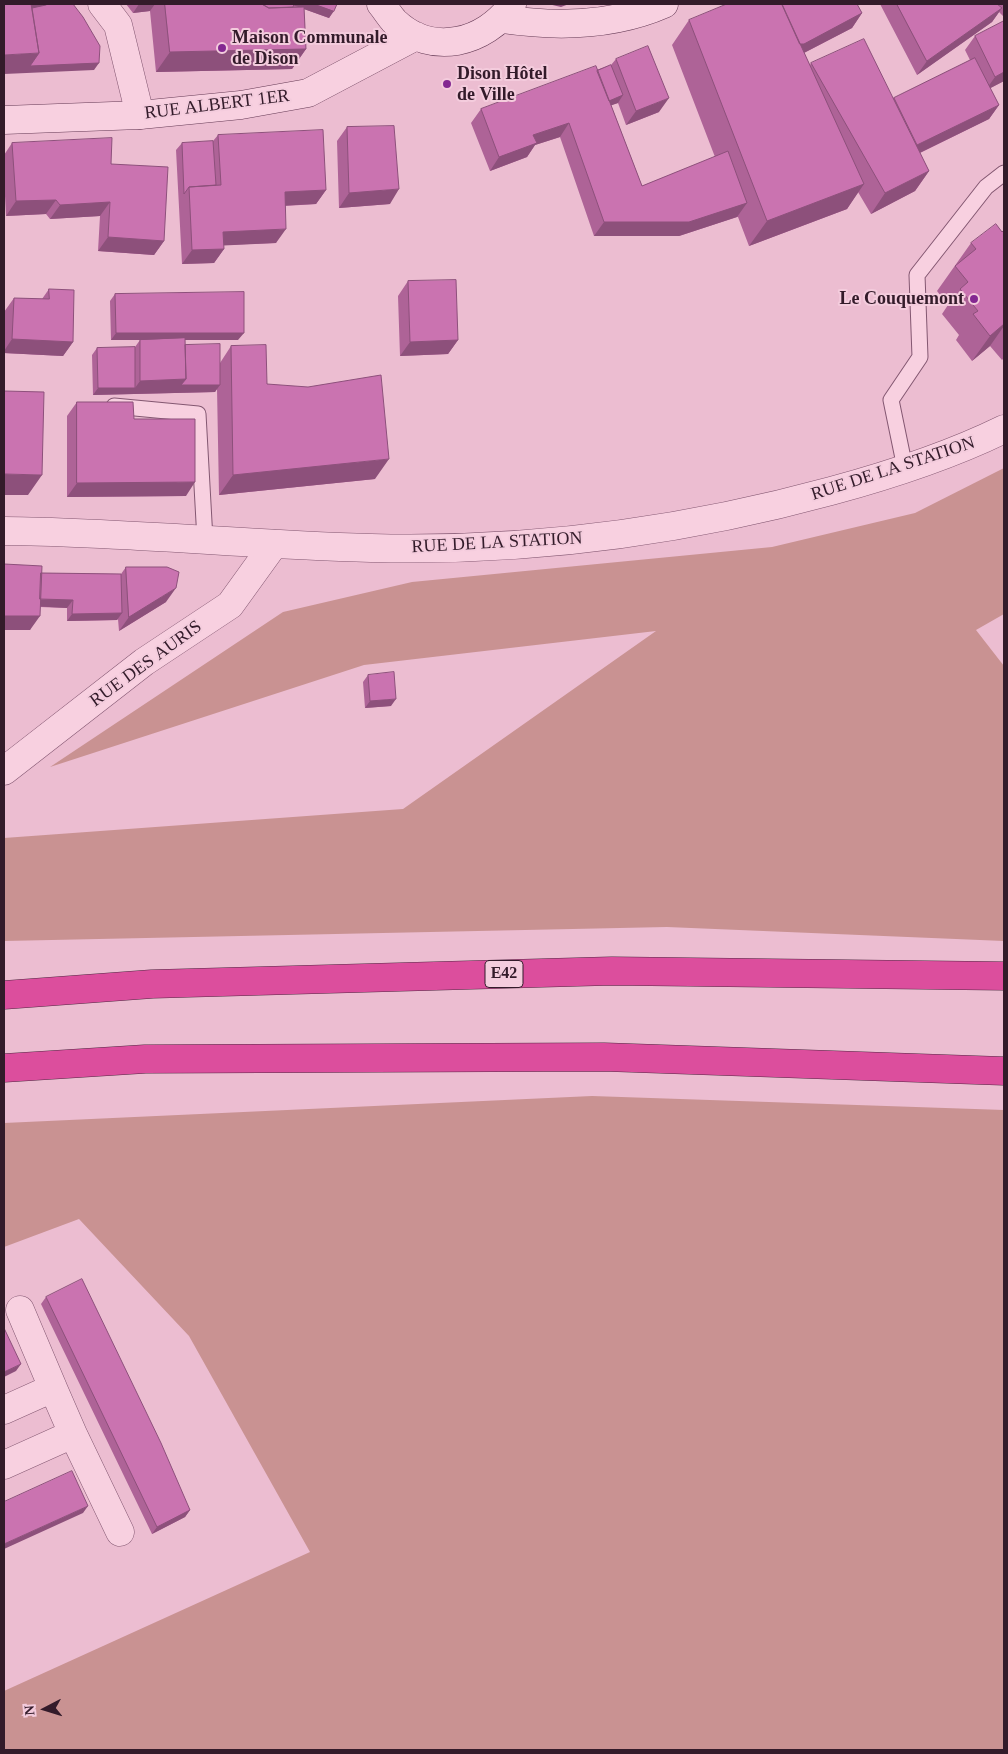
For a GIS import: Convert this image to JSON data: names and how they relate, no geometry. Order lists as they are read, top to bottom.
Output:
{
  "streets": {
    "highway": ["E42"],
    "street": ["RUE ALBERT 1ER", "RUE DE LA STATION", "RUE DES AURIS"]
  },
  "crossings": [
    ["RUE DE LA STATION", "RUE DES AURIS"]
  ],
  "places": ["Maison Communale de Dison", "Dison Hôtel de Ville", "Le Couquemont"],
  "north": "left"
}
